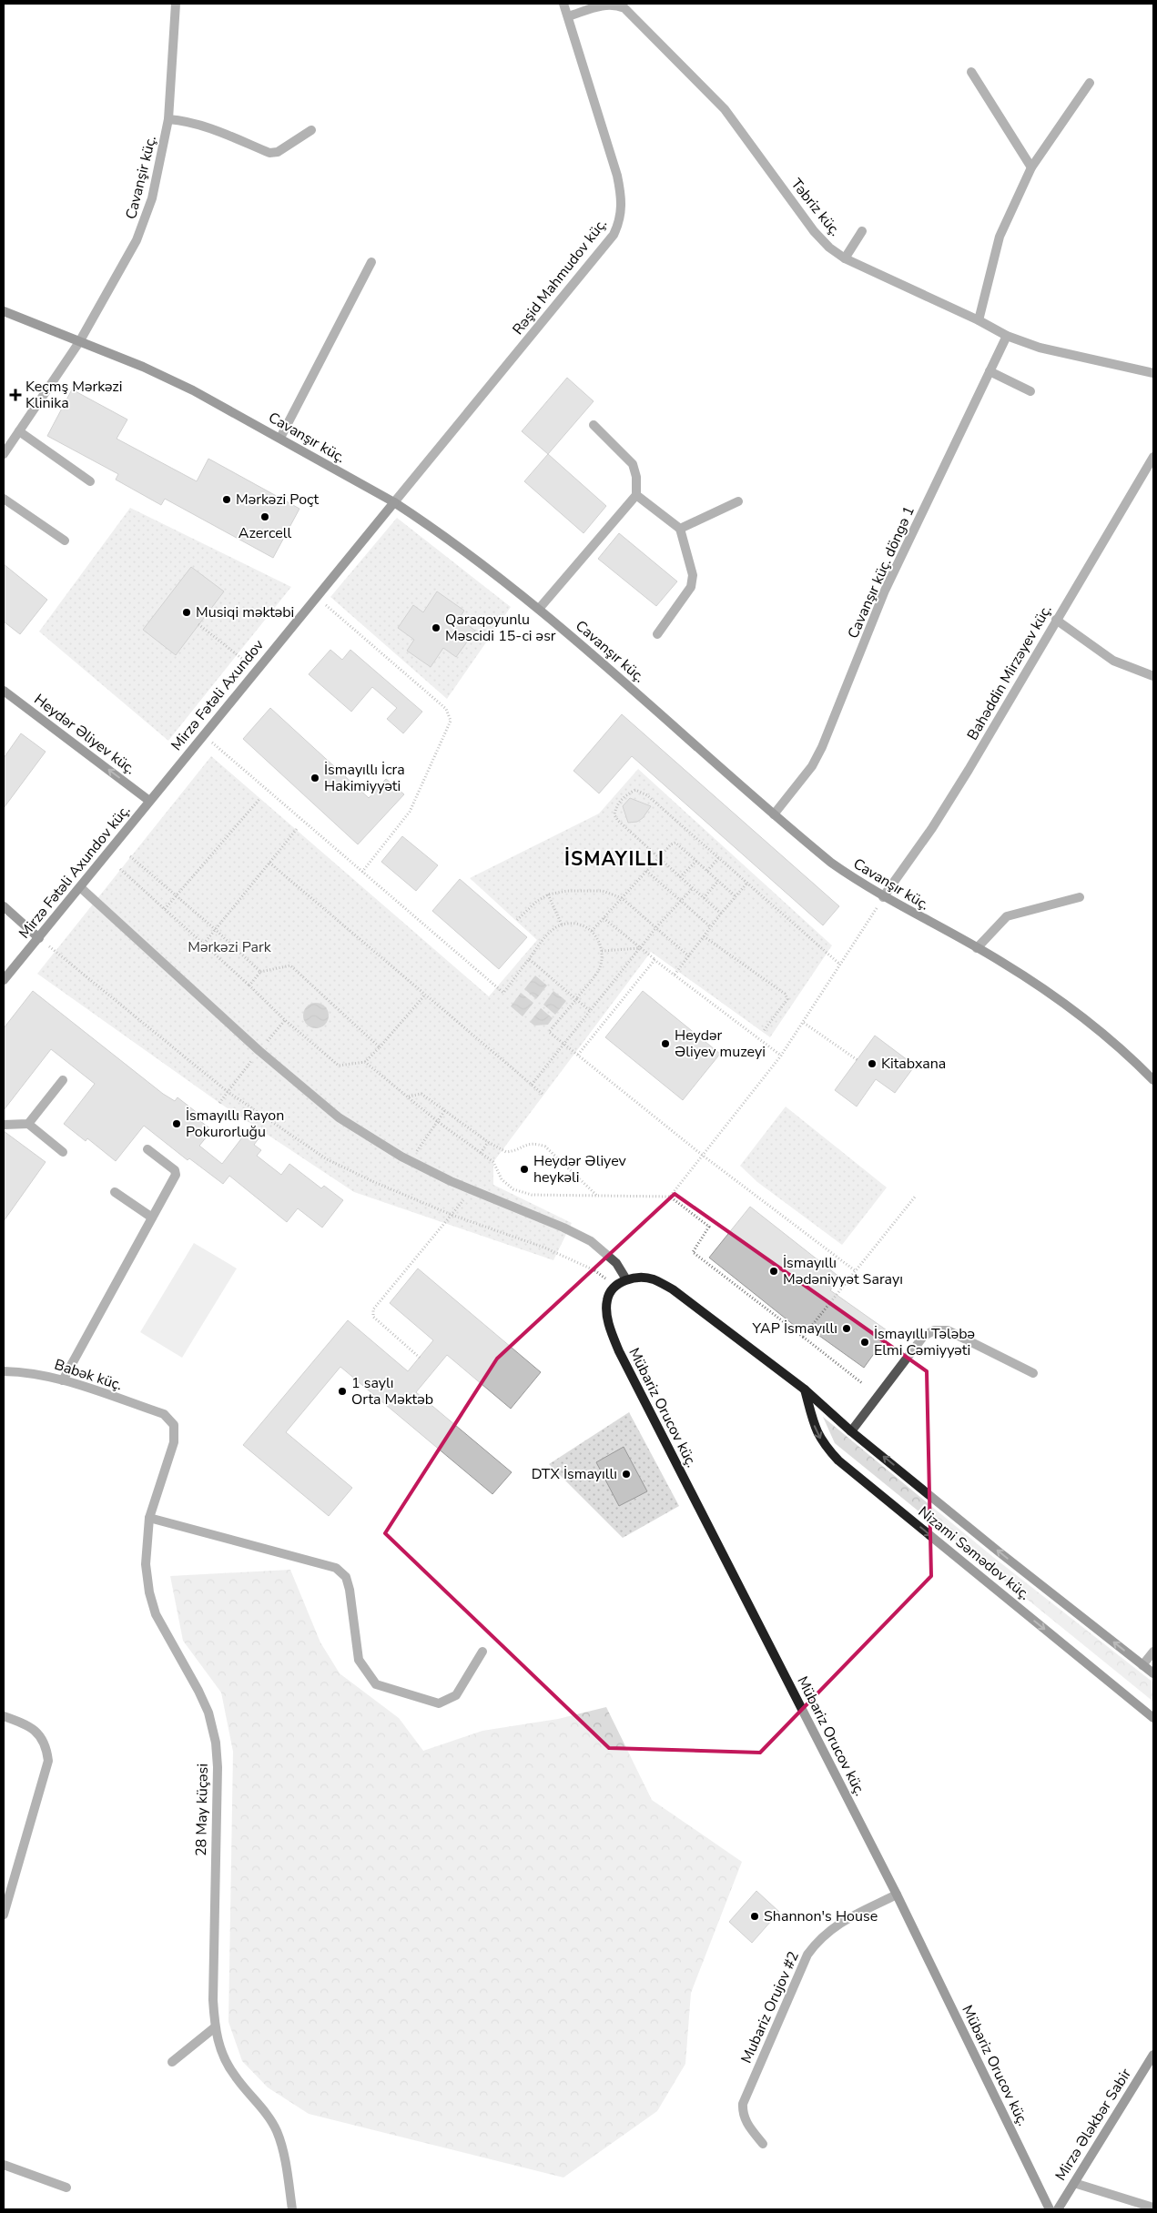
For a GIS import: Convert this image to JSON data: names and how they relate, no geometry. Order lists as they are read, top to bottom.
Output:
{
  "streets": {
    "street": [
      "Cavanşir küç.",
      "Təbriz küç.",
      "Rəşid Mahmudov küç.",
      "Cavanşır küç.",
      "Cavanşır küç. döngə 1",
      "Bahəddin Mirzəyev küç.",
      "Mirzə Fətəli Axundov",
      "Heydər Əliyev küç.",
      "Mirzə Fətəli Axundov küç.",
      "Babək küç.",
      "Mübariz Orucov küç.",
      "Nizami Səmədov küç.",
      "28 May küçəsi",
      "Mubariz Orujov #2",
      "Mirzə Ələkbər Sabir"
    ]
  },
  "crossings": [
    ["Cavanşir küç.", "Cavanşır küç."],
    ["Təbriz küç.", "Rəşid Mahmudov küç."],
    ["Təbriz küç.", "Cavanşır küç. döngə 1"],
    ["Rəşid Mahmudov küç.", "Cavanşır küç."],
    ["Rəşid Mahmudov küç.", "Mirzə Fətəli Axundov"],
    ["Cavanşır küç.", "Cavanşır küç. döngə 1"],
    ["Cavanşır küç.", "Bahəddin Mirzəyev küç."],
    ["Cavanşır küç.", "Mirzə Fətəli Axundov"],
    ["Mirzə Fətəli Axundov", "Heydər Əliyev küç."],
    ["Mirzə Fətəli Axundov", "Mirzə Fətəli Axundov küç."],
    ["Heydər Əliyev küç.", "Mirzə Fətəli Axundov küç."],
    ["Babək küç.", "28 May küçəsi"],
    ["Mübariz Orucov küç.", "Mubariz Orujov #2"]
  ],
  "one_way": ["Heydər Əliyev küç."],
  "districts": ["İSMAYILLI"],
  "parks": ["Mərkəzi Park"],
  "places": {
    "health": ["Keçmş Mərkəzi Klinika"],
    "other": [
      "Mərkəzi Poçt",
      "Azercell",
      "Musiqi məktəbi",
      "Qaraqoyunlu Məscidi 15-ci əsr",
      "İsmayıllı İcra Hakimiyyəti",
      "Heydər Əliyev muzeyi",
      "Kitabxana",
      "İsmayıllı Rayon Pokurorluğu",
      "Heydər Əliyev heykəli",
      "İsmayıllı Mədəniyyət Sarayı",
      "YAP İsmayıllı",
      "İsmayıllı Tələbə Elmi Cəmiyyəti",
      "1 saylı Orta Məktəb",
      "DTX İsmayıllı",
      "Shannon's House"
    ]
  }
}
